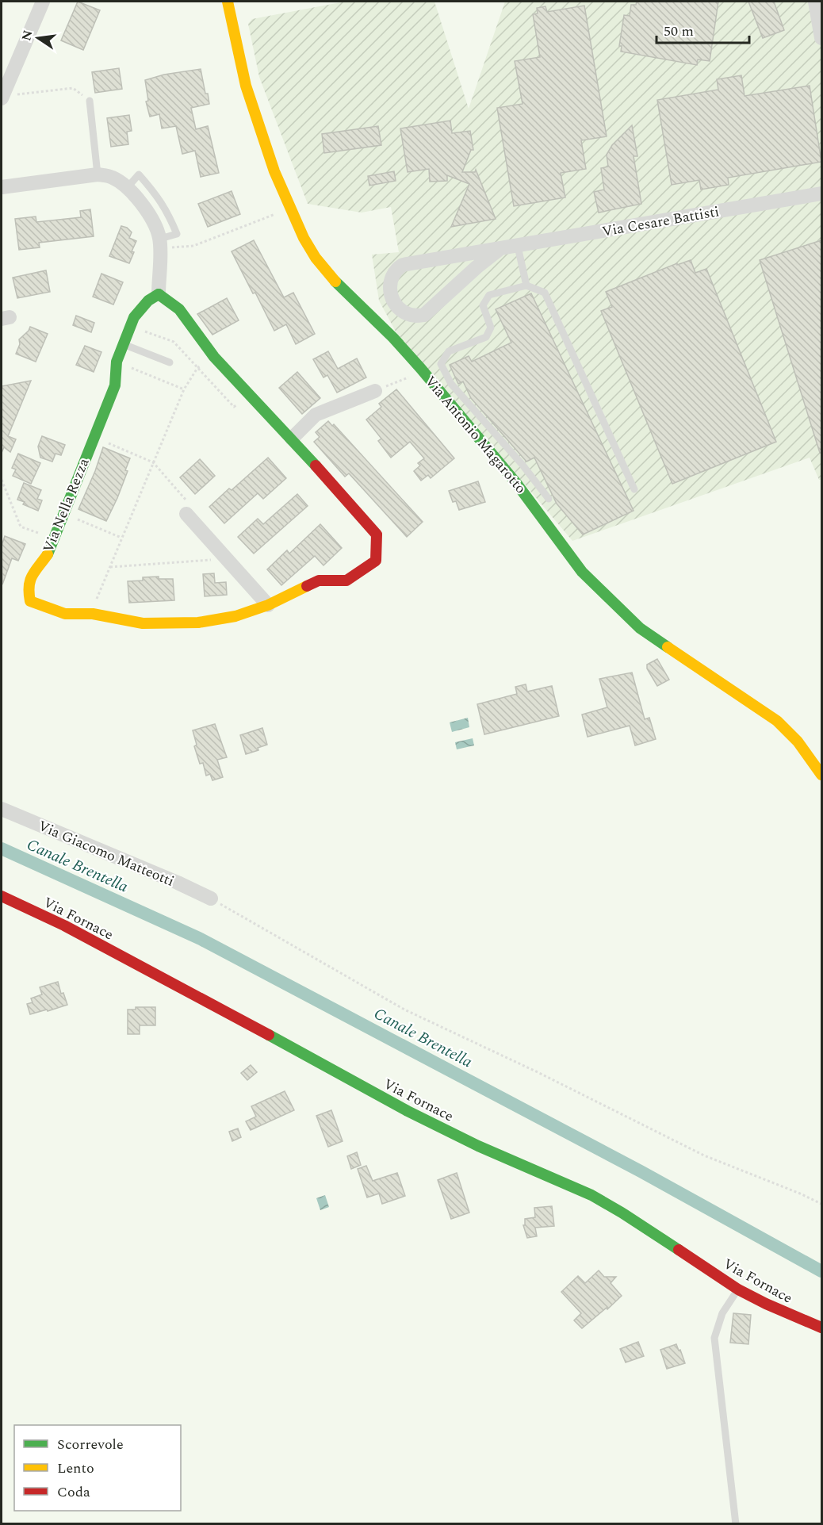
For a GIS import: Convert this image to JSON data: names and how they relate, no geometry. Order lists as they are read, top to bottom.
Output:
{
  "streets": {
    "street": [
      "Via Cesare Battisti",
      "Via Antonio Magarotto",
      "Via Nella Rezza",
      "Via Giacomo Matteotti",
      "Via Fornace"
    ]
  },
  "water": ["Canale Brentella"],
  "legend": ["Scorrevole", "Lento", "Coda"],
  "scale_bar": "50 m",
  "north": "left"
}
